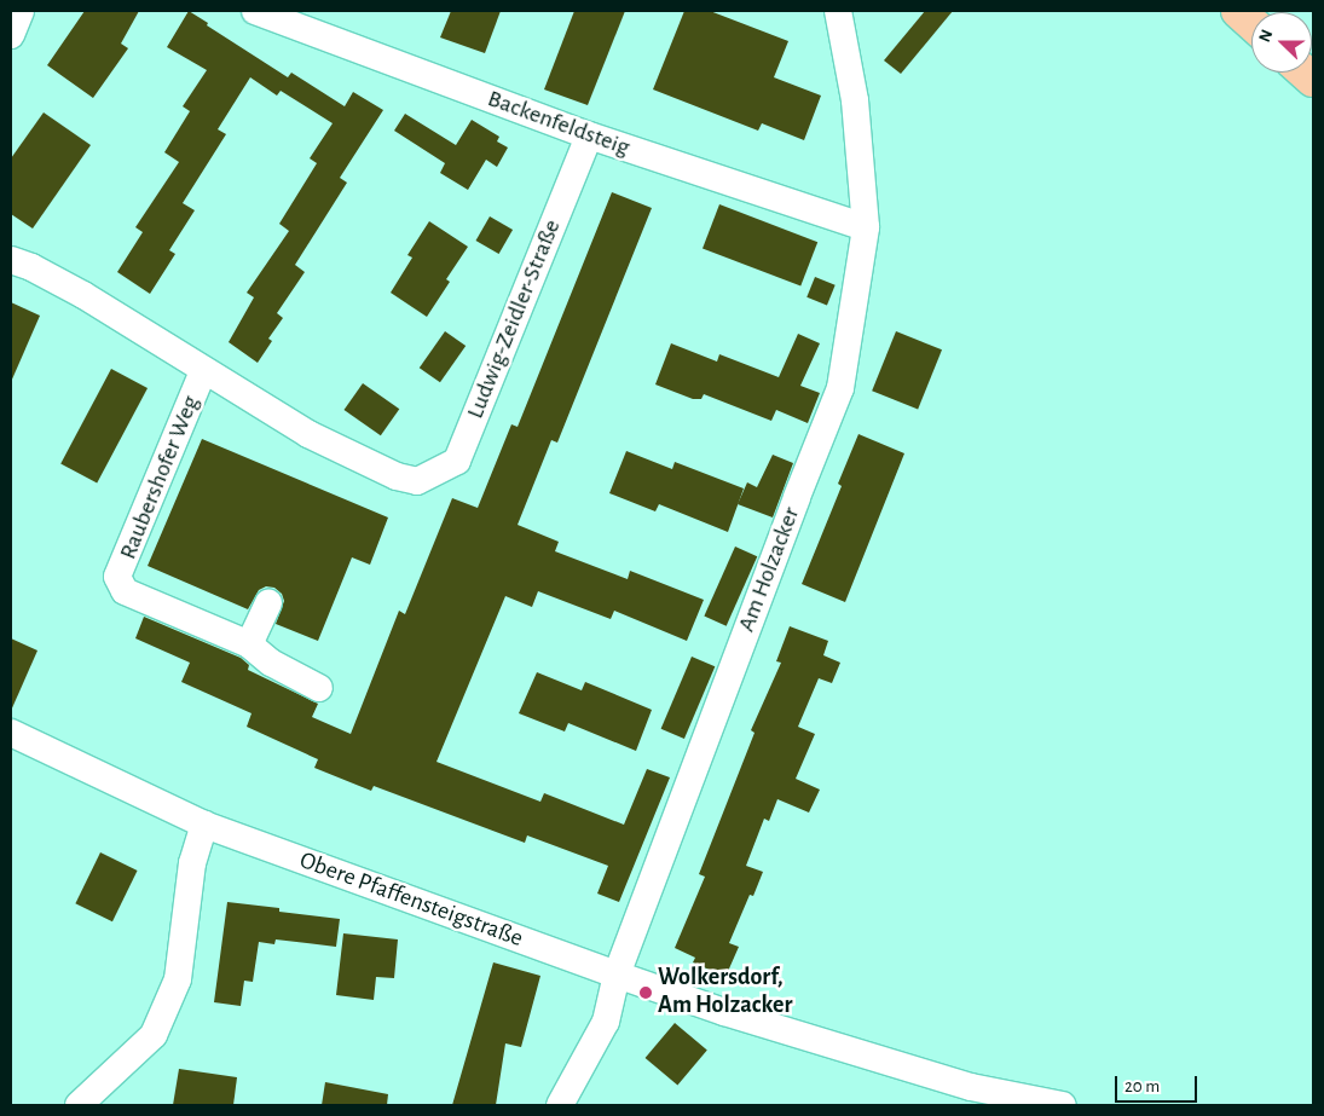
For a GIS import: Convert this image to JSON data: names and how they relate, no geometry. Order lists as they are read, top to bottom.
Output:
{
  "streets": {
    "street": [
      "Backenfeldsteig",
      "Ludwig-Zeidler-Straße",
      "Raubershofer Weg",
      "Am Holzacker",
      "Obere Pfaffensteigstraße"
    ]
  },
  "crossings": [
    ["Backenfeldsteig", "Ludwig-Zeidler-Straße"],
    ["Backenfeldsteig", "Am Holzacker"],
    ["Ludwig-Zeidler-Straße", "Raubershofer Weg"],
    ["Am Holzacker", "Obere Pfaffensteigstraße"]
  ],
  "places": ["Wolkersdorf, Am Holzacker"],
  "scale_bar": "20 m",
  "north": "left"
}
